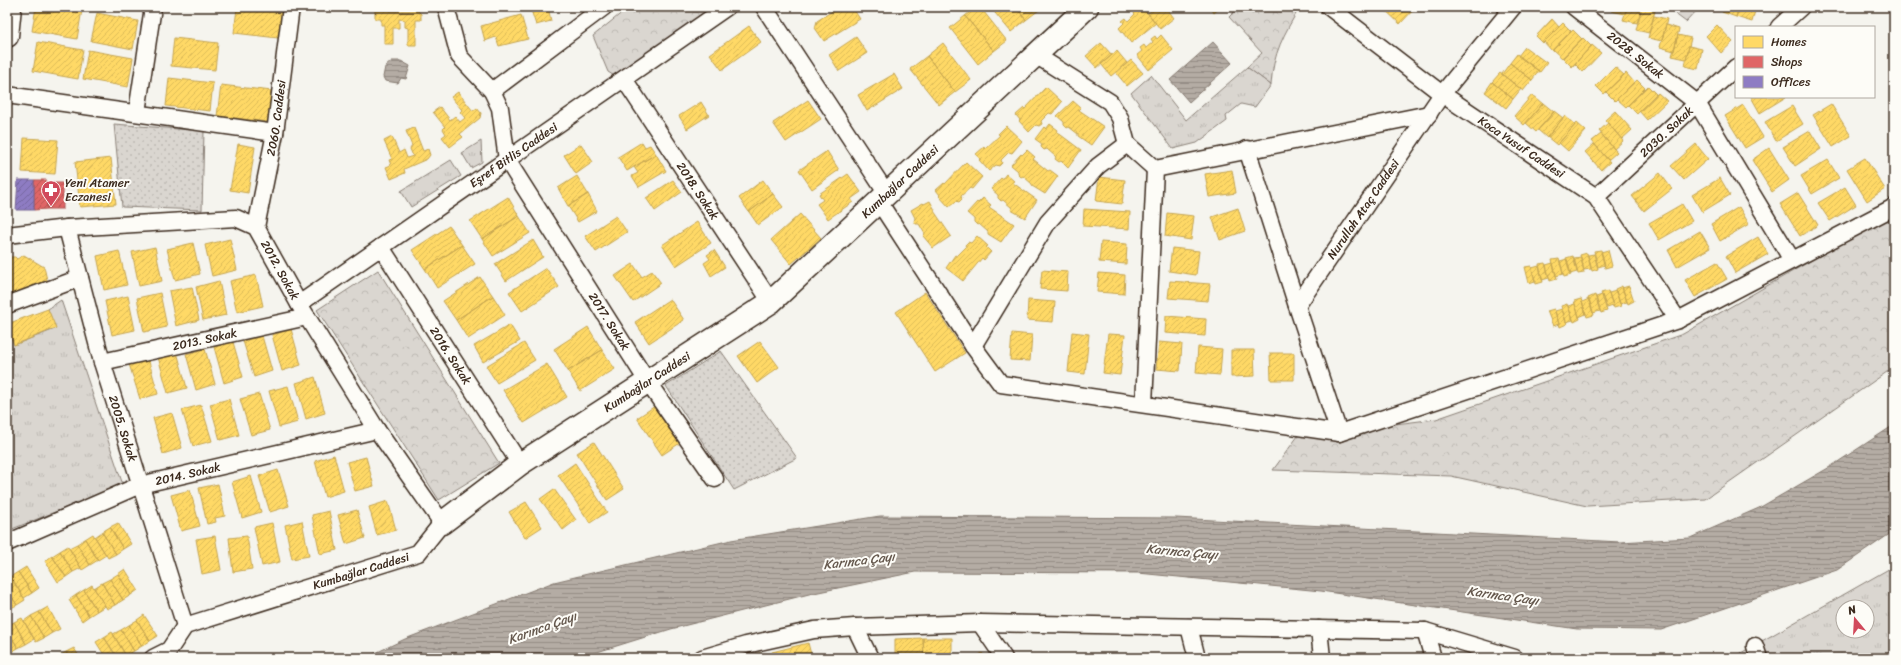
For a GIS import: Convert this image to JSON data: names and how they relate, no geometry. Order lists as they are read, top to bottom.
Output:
{
  "streets": {
    "main road": ["Kumbağlar Caddesi"],
    "street": [
      "2028. Sokak",
      "2060. Caddesi",
      "2030. Sokak",
      "Koca Yusuf Caddesi",
      "Eşref Bitlis Caddesi",
      "2018. Sokak",
      "Nurullah Ataç Caddesi",
      "2012. Sokak",
      "2017. Sokak",
      "2013. Sokak",
      "2016. Sokak",
      "2005. Sokak",
      "2014. Sokak"
    ]
  },
  "crossings": [
    ["2028. Sokak", "2030. Sokak"],
    ["2060. Caddesi", "2012. Sokak"],
    ["2030. Sokak", "Koca Yusuf Caddesi"],
    ["Koca Yusuf Caddesi", "Nurullah Ataç Caddesi"],
    ["Eşref Bitlis Caddesi", "2018. Sokak"],
    ["Eşref Bitlis Caddesi", "2012. Sokak"],
    ["Eşref Bitlis Caddesi", "2017. Sokak"],
    ["Eşref Bitlis Caddesi", "2013. Sokak"],
    ["Eşref Bitlis Caddesi", "2016. Sokak"],
    ["Kumbağlar Caddesi", "2018. Sokak"],
    ["Kumbağlar Caddesi", "2012. Sokak"],
    ["Kumbağlar Caddesi", "2017. Sokak"],
    ["Kumbağlar Caddesi", "2016. Sokak"],
    ["Kumbağlar Caddesi", "2005. Sokak"],
    ["2012. Sokak", "2013. Sokak"],
    ["2012. Sokak", "2005. Sokak"],
    ["2012. Sokak", "2014. Sokak"],
    ["2013. Sokak", "2005. Sokak"],
    ["2005. Sokak", "2014. Sokak"]
  ],
  "water": ["Karınca Çayı"],
  "places": {
    "pharmacy": ["Yeni Atamer Eczanesi"]
  },
  "legend": ["Homes", "Shops", "Offices"],
  "north": "top"
}
